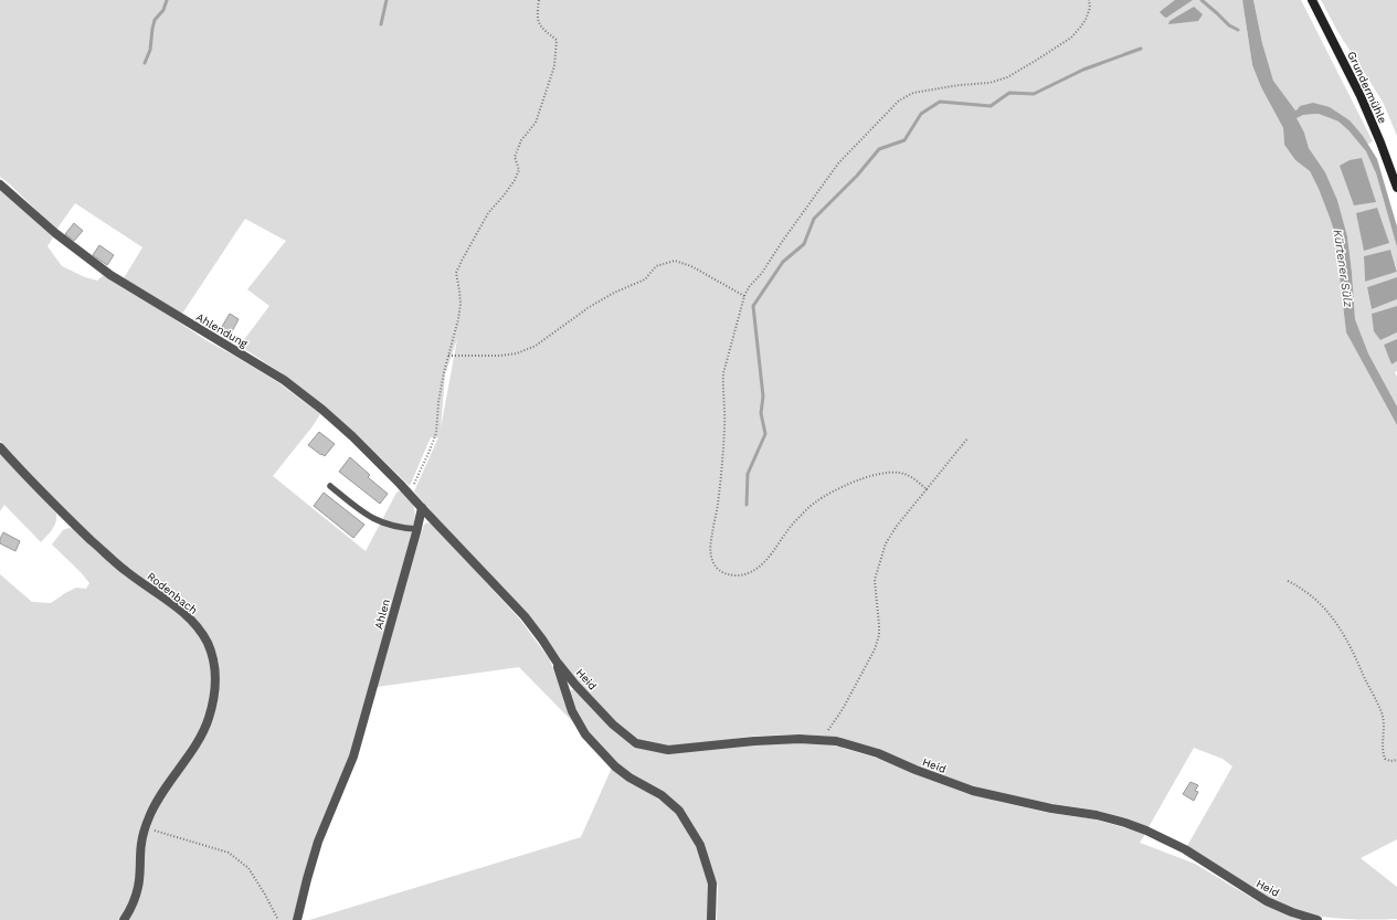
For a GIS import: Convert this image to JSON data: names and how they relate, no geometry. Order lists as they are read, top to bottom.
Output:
{
  "streets": {
    "main road": ["Grundermühle"],
    "street": [
      "Ahlendung",
      "Rodenbach",
      "Ahlen",
      "Heid"
    ]
  },
  "crossings": [
    ["Ahlendung", "Ahlen"]
  ],
  "water": ["Kürtener Sülz"]
}
